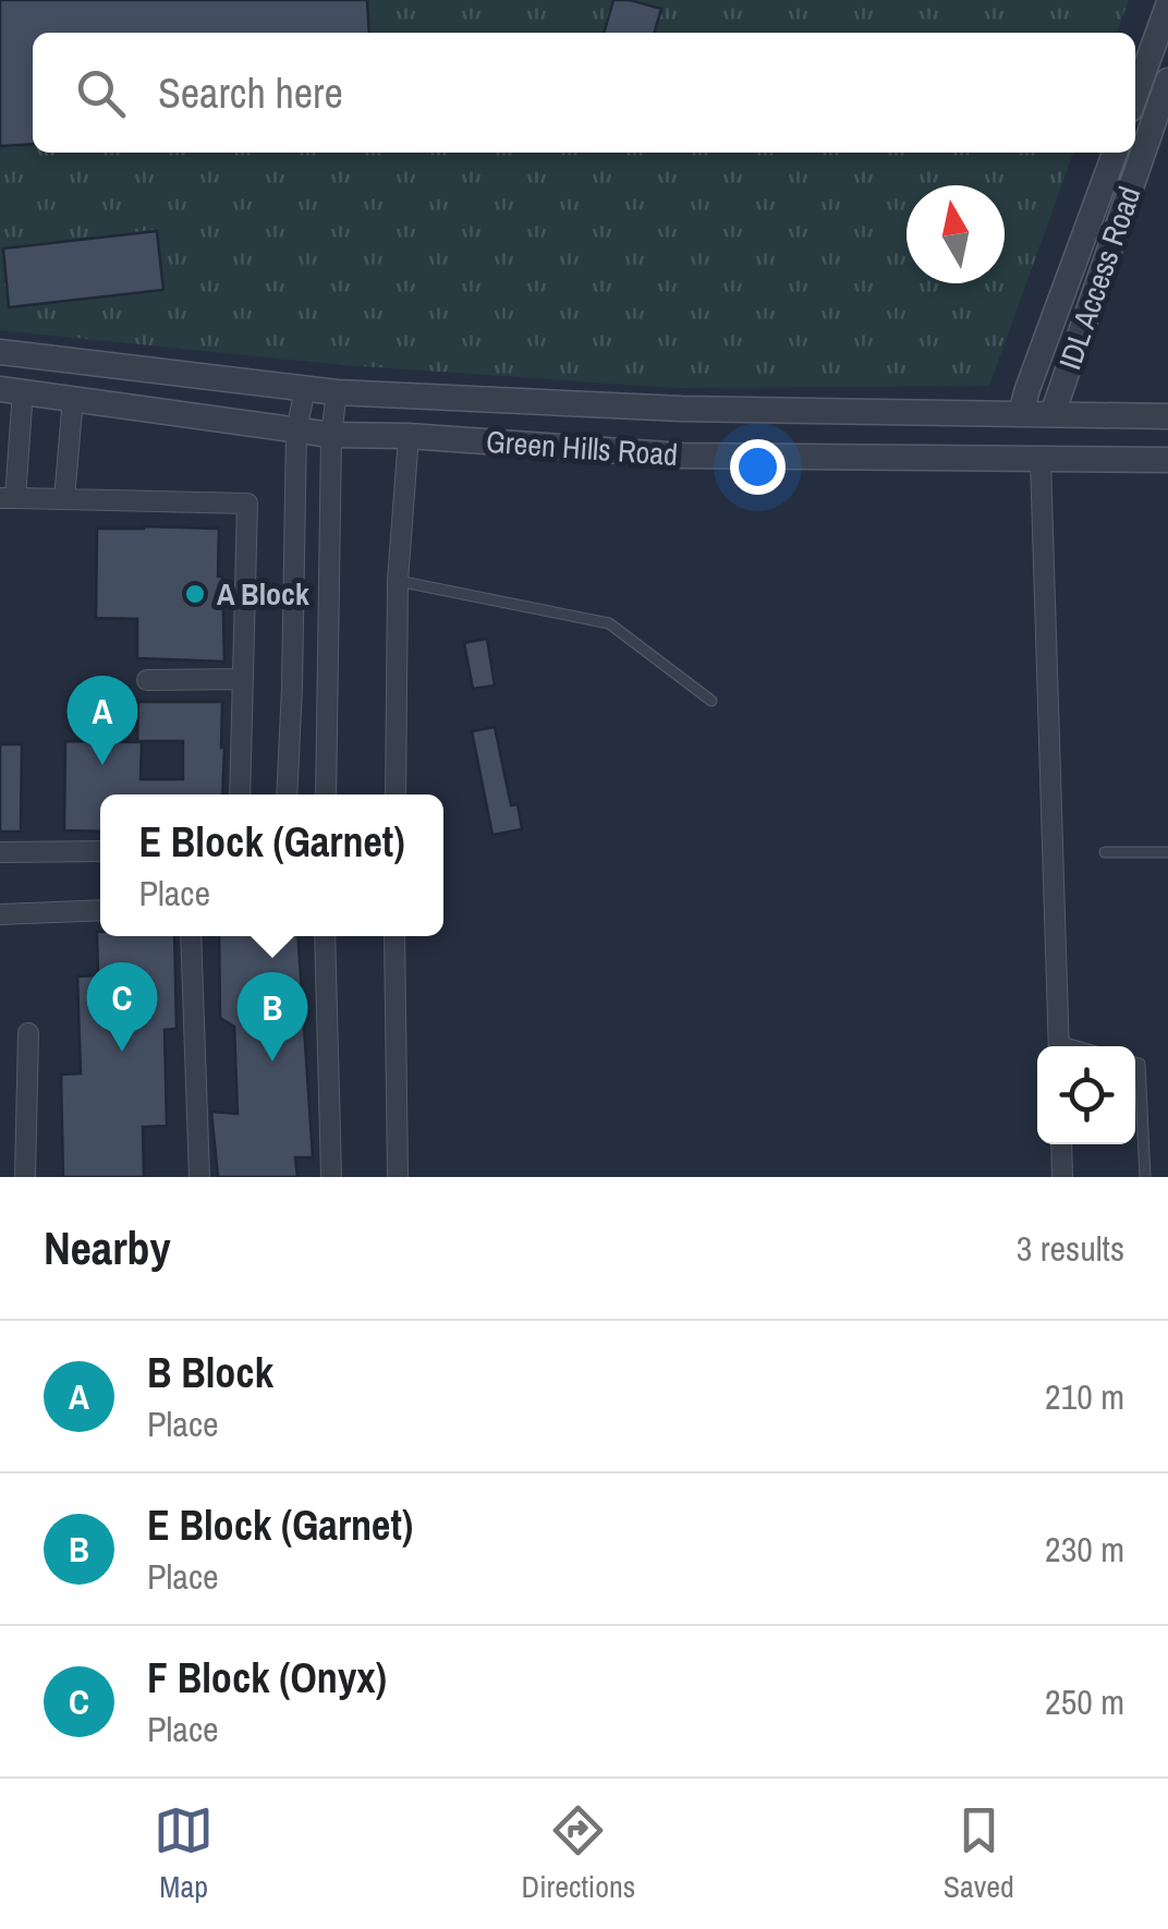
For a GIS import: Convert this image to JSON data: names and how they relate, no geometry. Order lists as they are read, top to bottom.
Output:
{
  "streets": {
    "street": ["IDL Access Road", "Green Hills Road"]
  },
  "crossings": [
    ["IDL Access Road", "Green Hills Road"]
  ],
  "places": ["A Block"],
  "north": "top",
  "page": {
    "search": "Search here",
    "pins": ["A", "C", "B"],
    "popup": ["E Block (Garnet)", "Place"],
    "heading": ["Nearby", "3 results"],
    "list": [
      {
        "mark": "A",
        "name": "B Block",
        "note": "Place",
        "value": "210 m"
      },
      {
        "mark": "B",
        "name": "E Block (Garnet)",
        "note": "Place",
        "value": "230 m"
      },
      {
        "mark": "C",
        "name": "F Block (Onyx)",
        "note": "Place",
        "value": "250 m"
      }
    ],
    "nav": ["Map", "Directions", "Saved"]
  }
}
